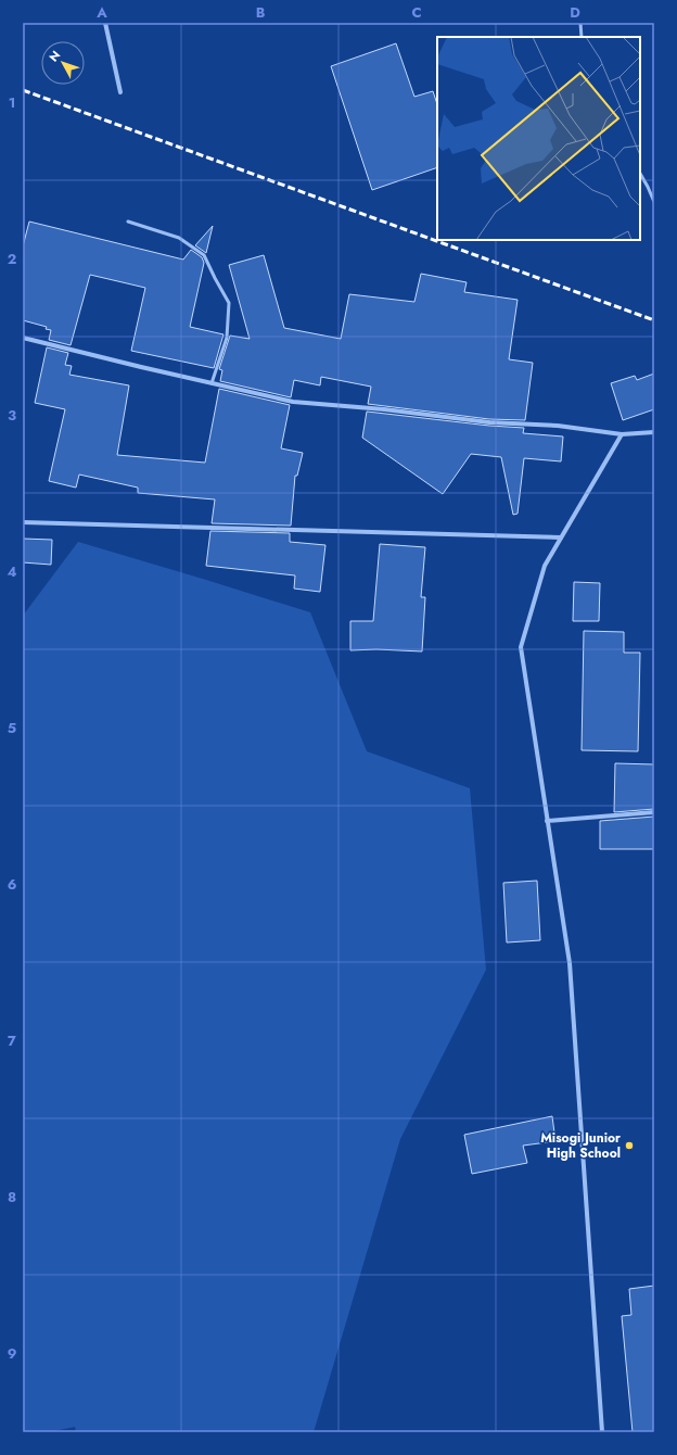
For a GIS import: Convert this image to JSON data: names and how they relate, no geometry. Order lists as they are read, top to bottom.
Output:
{
  "places": ["Misogi Junior High School"],
  "north": "top left",
  "grid": {
    "columns": [
      "A",
      "B",
      "C",
      "D"
    ],
    "rows": [
      "1",
      "2",
      "3",
      "4",
      "5",
      "6",
      "7",
      "8",
      "9"
    ]
  }
}
